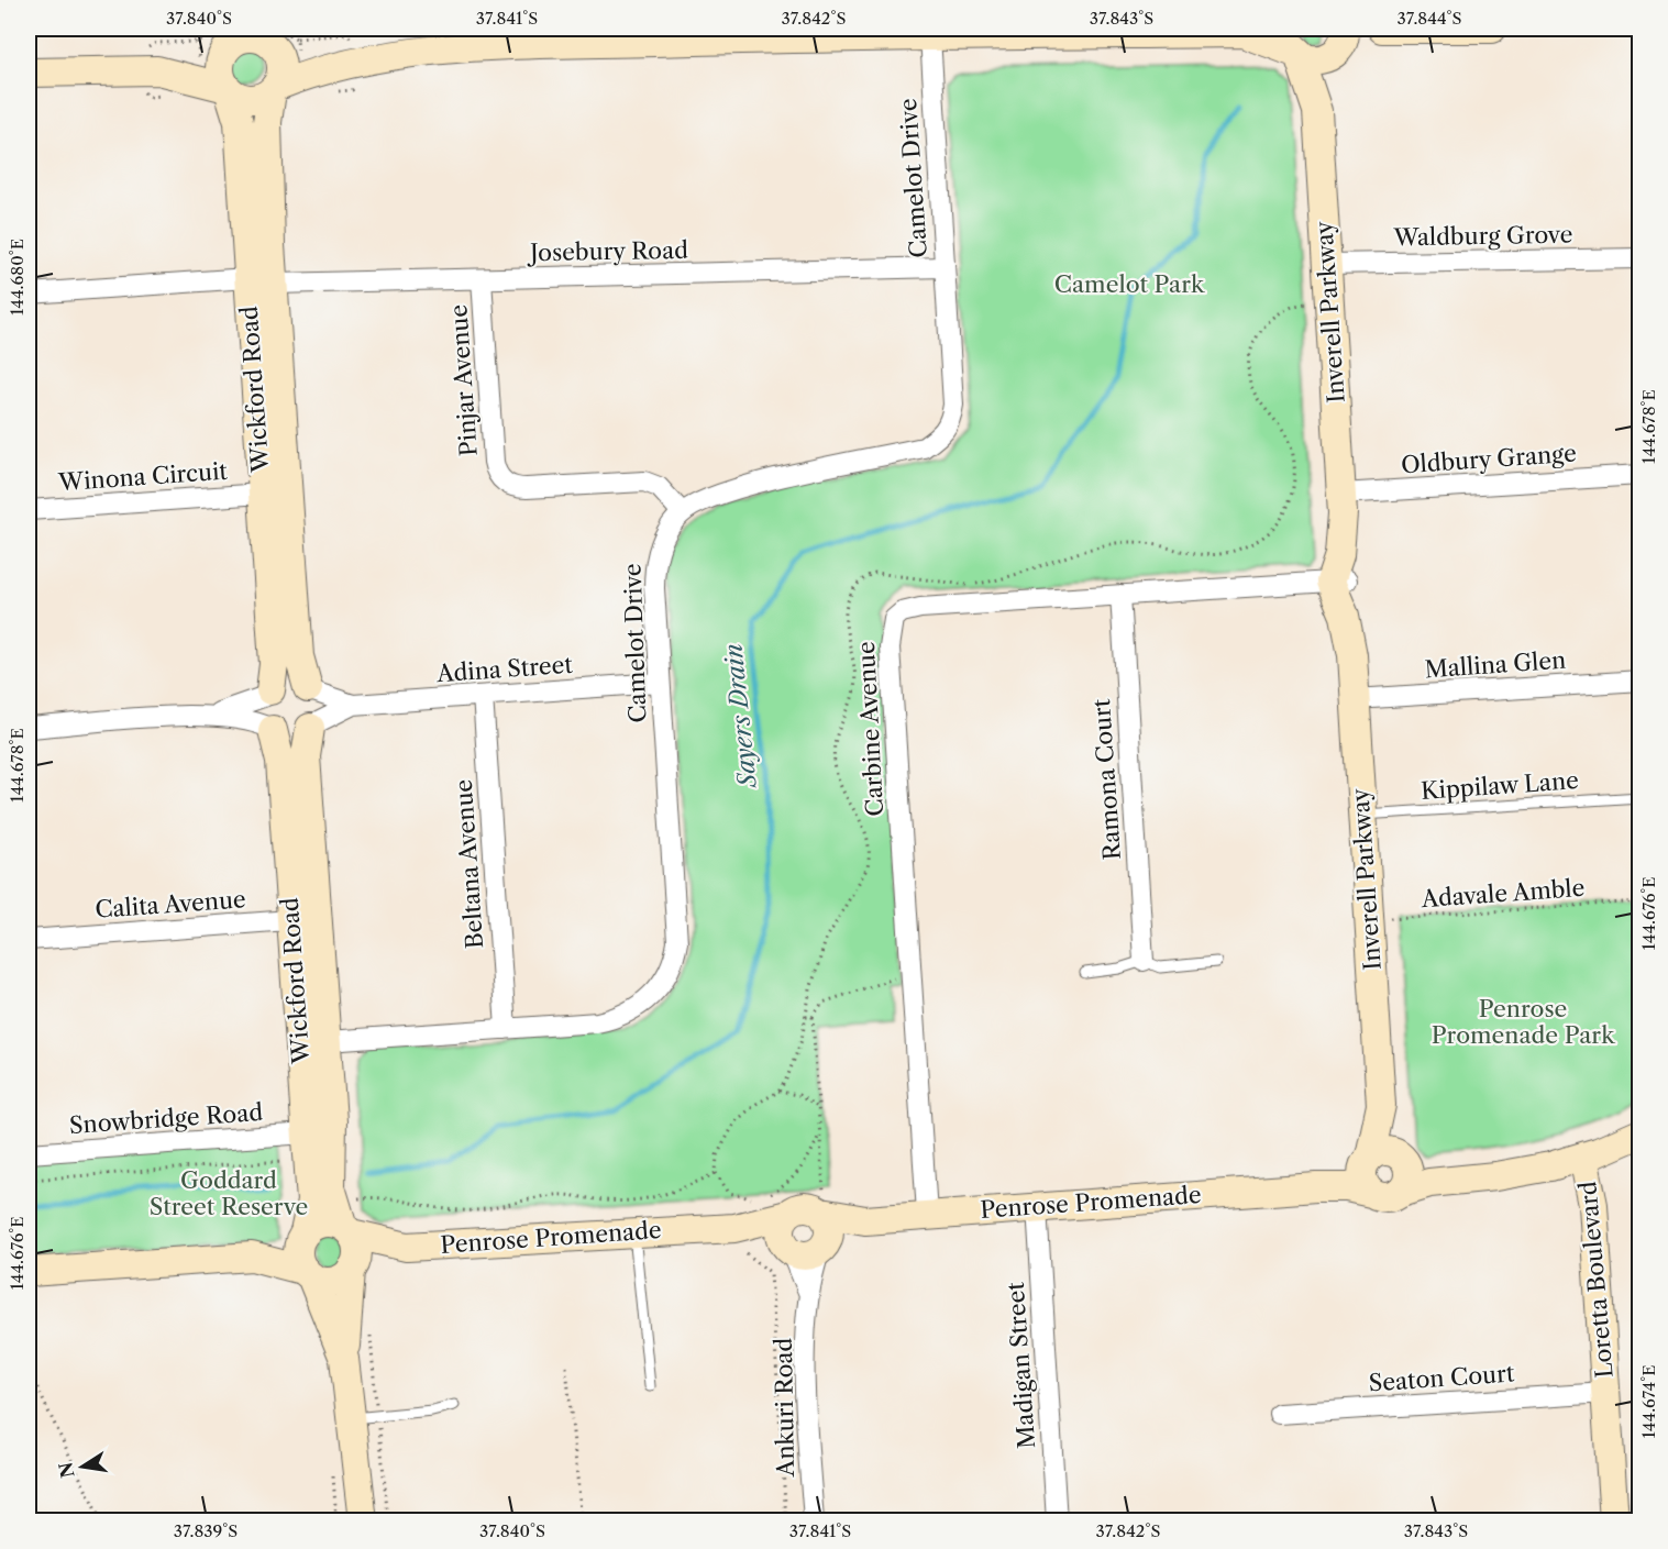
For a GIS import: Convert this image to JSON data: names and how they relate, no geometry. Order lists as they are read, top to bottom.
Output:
{
  "streets": {
    "street": [
      "Camelot Drive",
      "Waldburg Grove",
      "Josebury Road",
      "Inverell Parkway",
      "Pinjar Avenue",
      "Wickford Road",
      "Oldbury Grange",
      "Winona Circuit",
      "Mallina Glen",
      "Adina Street",
      "Carbine Avenue",
      "Ramona Court",
      "Beltana Avenue",
      "Calita Avenue",
      "Snowbridge Road",
      "Penrose Promenade",
      "Loretta Boulevard",
      "Madigan Street",
      "Seaton Court",
      "Ankuri Road"
    ],
    "lane": ["Kippilaw Lane"],
    "path": ["Adavale Amble"]
  },
  "crossings": [
    ["Camelot Drive", "Josebury Road"],
    ["Camelot Drive", "Pinjar Avenue"],
    ["Camelot Drive", "Wickford Road"],
    ["Camelot Drive", "Adina Street"],
    ["Camelot Drive", "Beltana Avenue"],
    ["Waldburg Grove", "Inverell Parkway"],
    ["Josebury Road", "Pinjar Avenue"],
    ["Josebury Road", "Wickford Road"],
    ["Inverell Parkway", "Oldbury Grange"],
    ["Inverell Parkway", "Mallina Glen"],
    ["Inverell Parkway", "Carbine Avenue"],
    ["Inverell Parkway", "Kippilaw Lane"],
    ["Inverell Parkway", "Adavale Amble"],
    ["Inverell Parkway", "Penrose Promenade"],
    ["Wickford Road", "Winona Circuit"],
    ["Wickford Road", "Adina Street"],
    ["Wickford Road", "Calita Avenue"],
    ["Wickford Road", "Snowbridge Road"],
    ["Wickford Road", "Penrose Promenade"],
    ["Adina Street", "Beltana Avenue"],
    ["Carbine Avenue", "Ramona Court"],
    ["Carbine Avenue", "Penrose Promenade"],
    ["Penrose Promenade", "Madigan Street"],
    ["Penrose Promenade", "Ankuri Road"],
    ["Loretta Boulevard", "Seaton Court"]
  ],
  "water": ["Sayers Drain"],
  "parks": ["Camelot Park", "Penrose Promenade Park", "Goddard Street Reserve"],
  "north": "left",
  "coordinates": [
    "37.840°S",
    "37.841°S",
    "37.842°S",
    "37.843°S",
    "37.844°S",
    "144.680°E",
    "144.678°E",
    "144.676°E",
    "144.674°E",
    "37.839°S"
  ]
}
